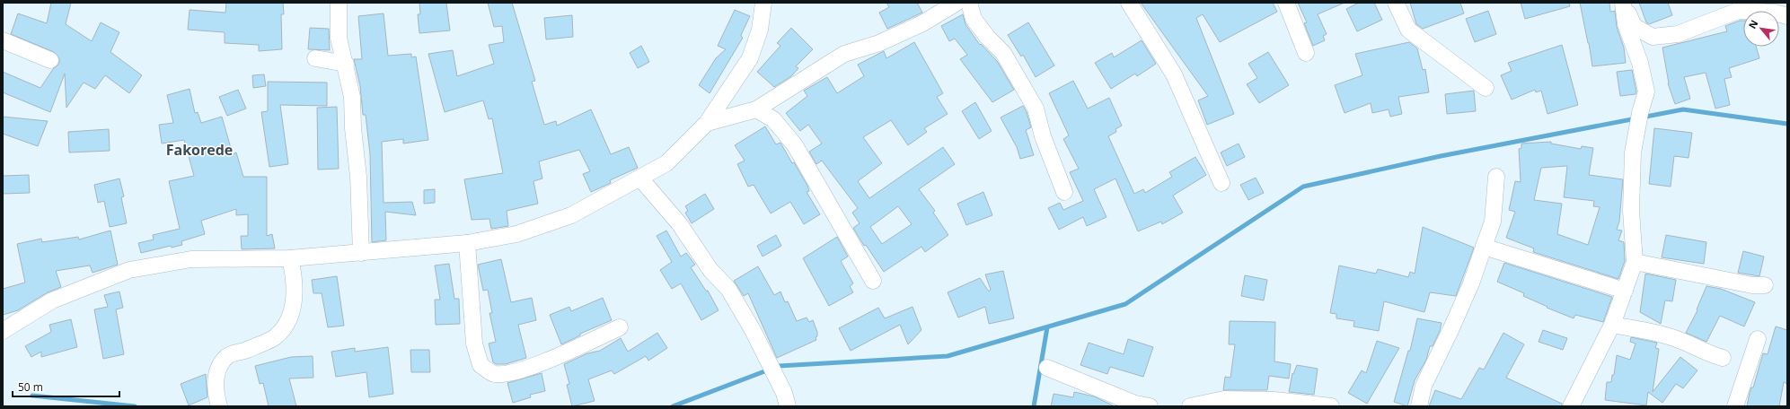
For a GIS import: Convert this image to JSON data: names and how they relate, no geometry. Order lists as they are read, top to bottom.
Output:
{
  "districts": ["Fakorede"],
  "scale_bar": "50 m",
  "north": "top left"
}
